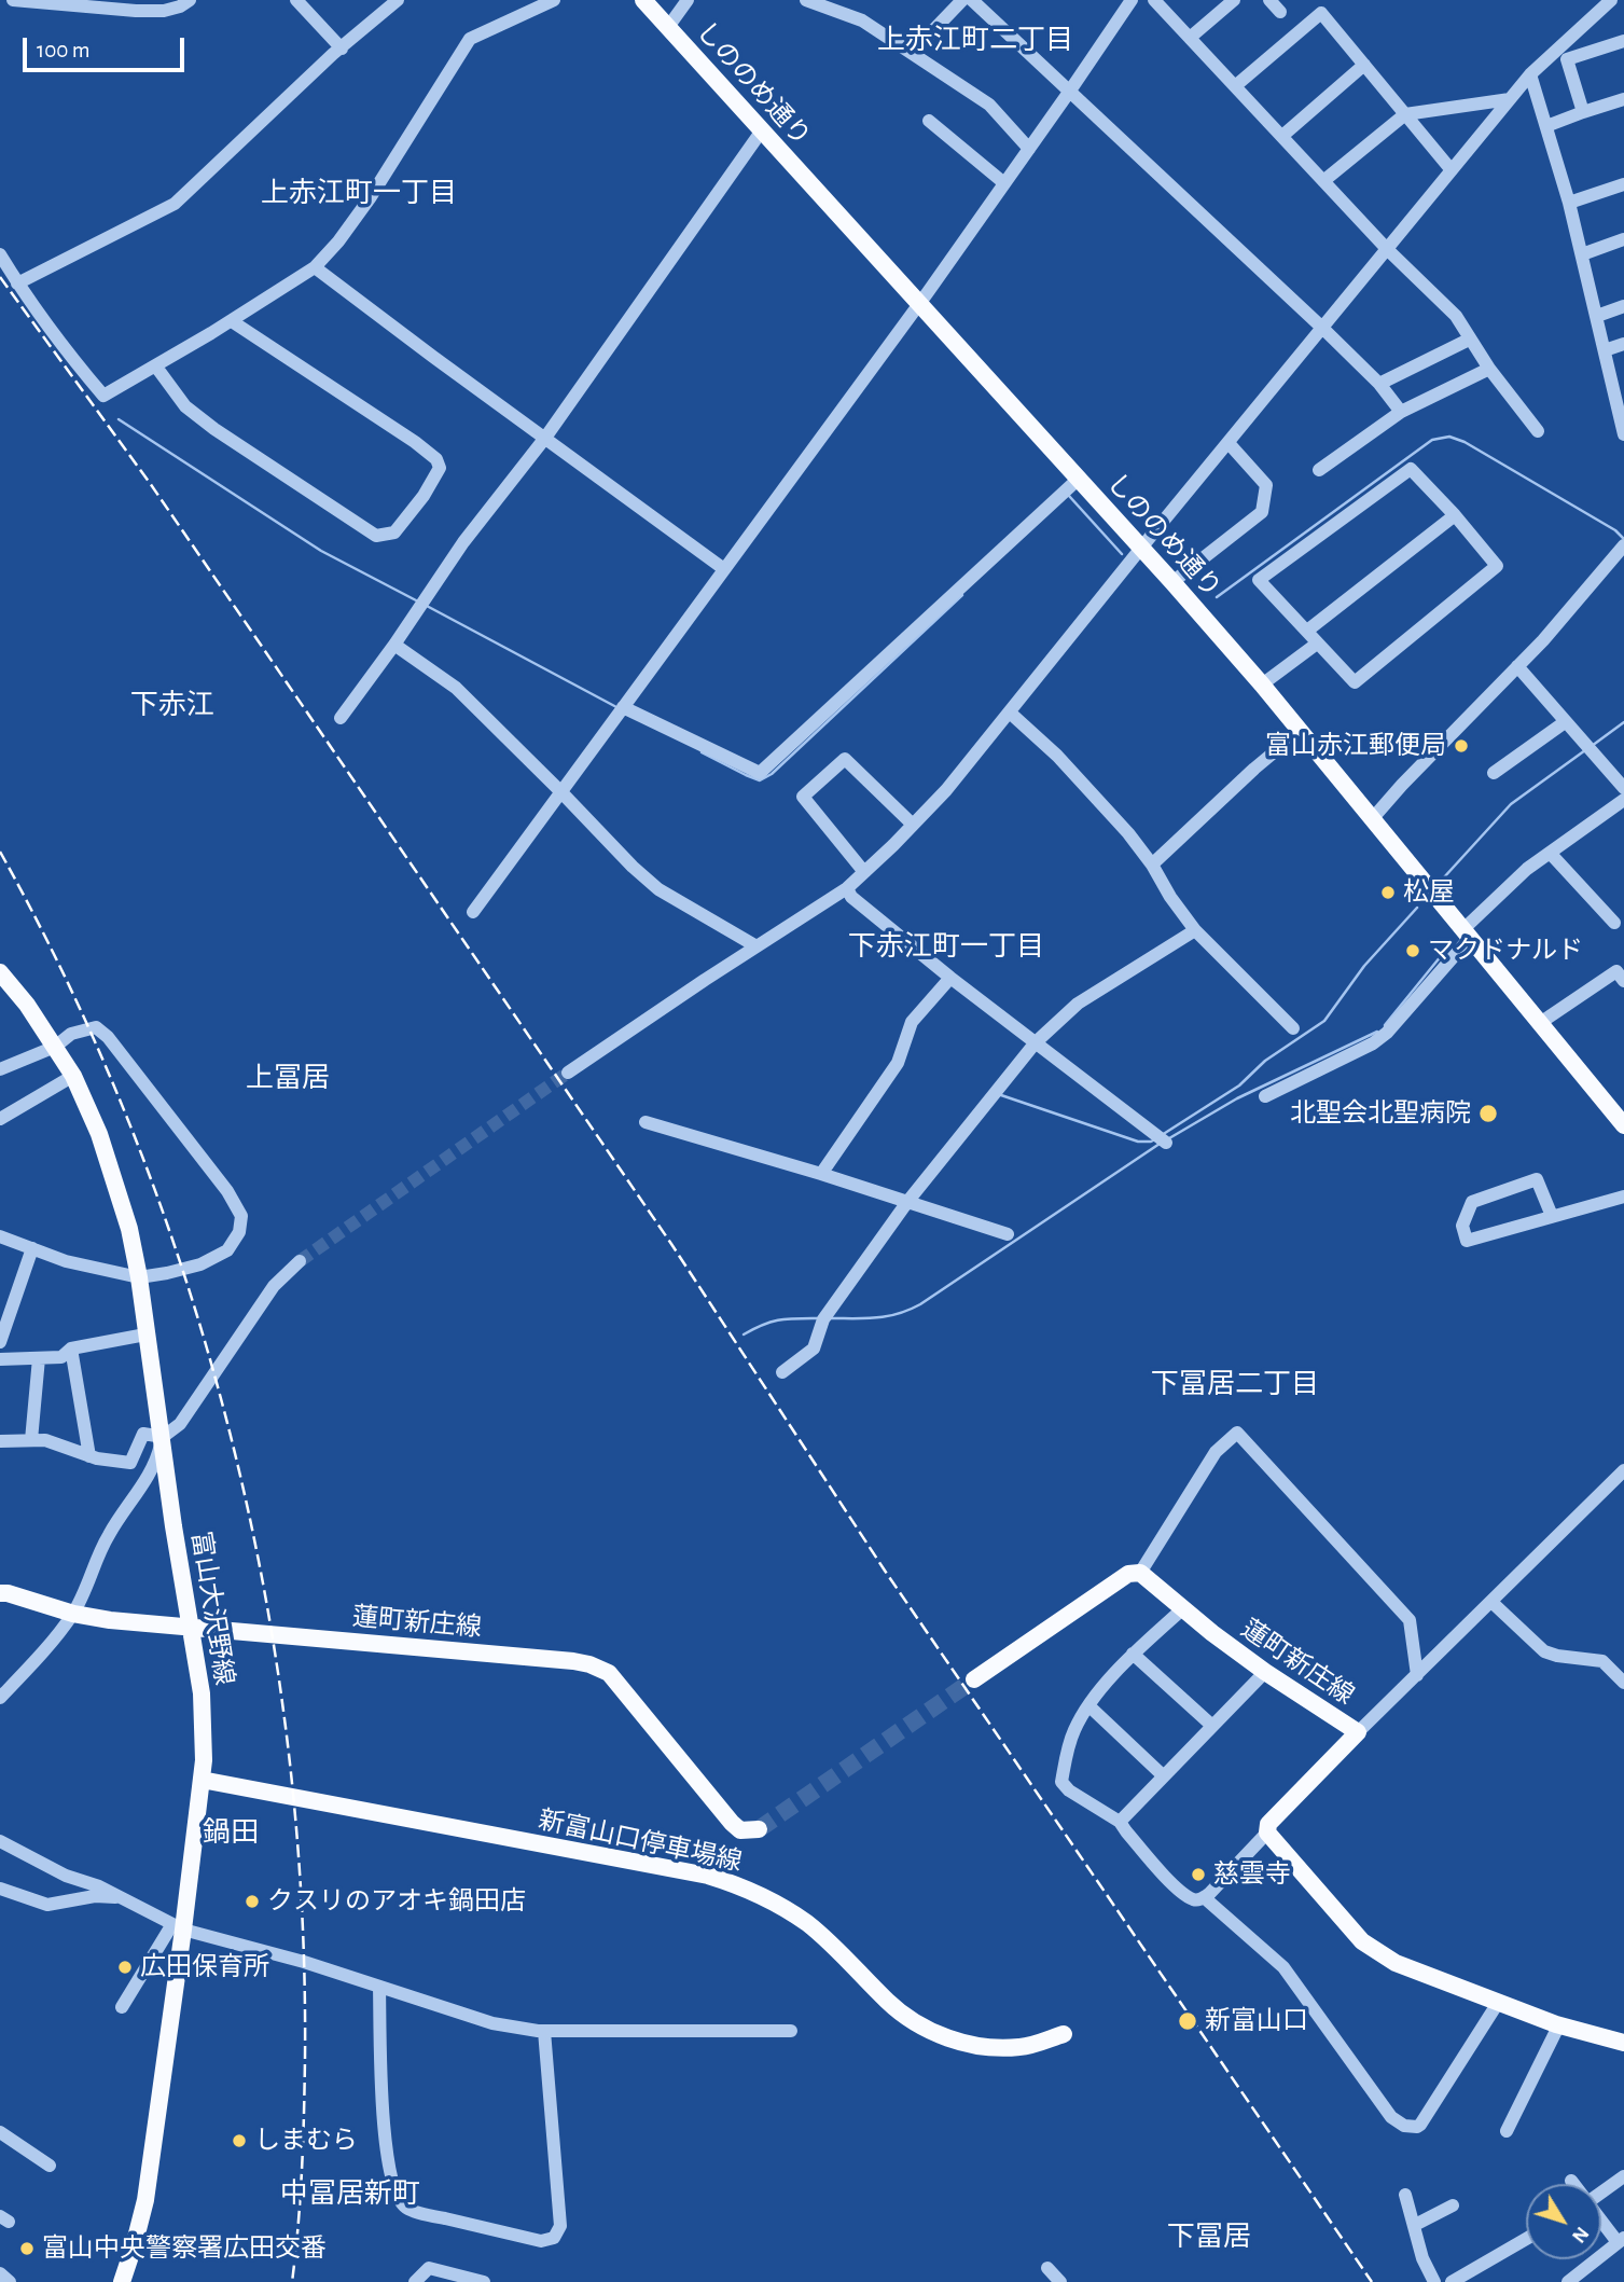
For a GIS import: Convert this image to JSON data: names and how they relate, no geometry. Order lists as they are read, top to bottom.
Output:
{
  "streets": {
    "main road": [
      "しののめ通り",
      "富山大沢野線",
      "蓮町新庄線",
      "新富山口停車場線"
    ]
  },
  "crossings": [
    ["富山大沢野線", "蓮町新庄線"],
    ["富山大沢野線", "新富山口停車場線"]
  ],
  "districts": [
    "上赤江町二丁目",
    "上赤江町一丁目",
    "下赤江",
    "下赤江町一丁目",
    "上冨居",
    "下冨居二丁目",
    "鍋田",
    "中冨居新町",
    "下冨居"
  ],
  "places": [
    "富山赤江郵便局",
    "松屋",
    "マクドナルド",
    "北聖会北聖病院",
    "慈雲寺",
    "クスリのアオキ鍋田店",
    "広田保育所",
    "新富山口",
    "しまむら",
    "富山中央警察署広田交番"
  ],
  "scale_bar": "100 m",
  "north": "bottom right"
}
